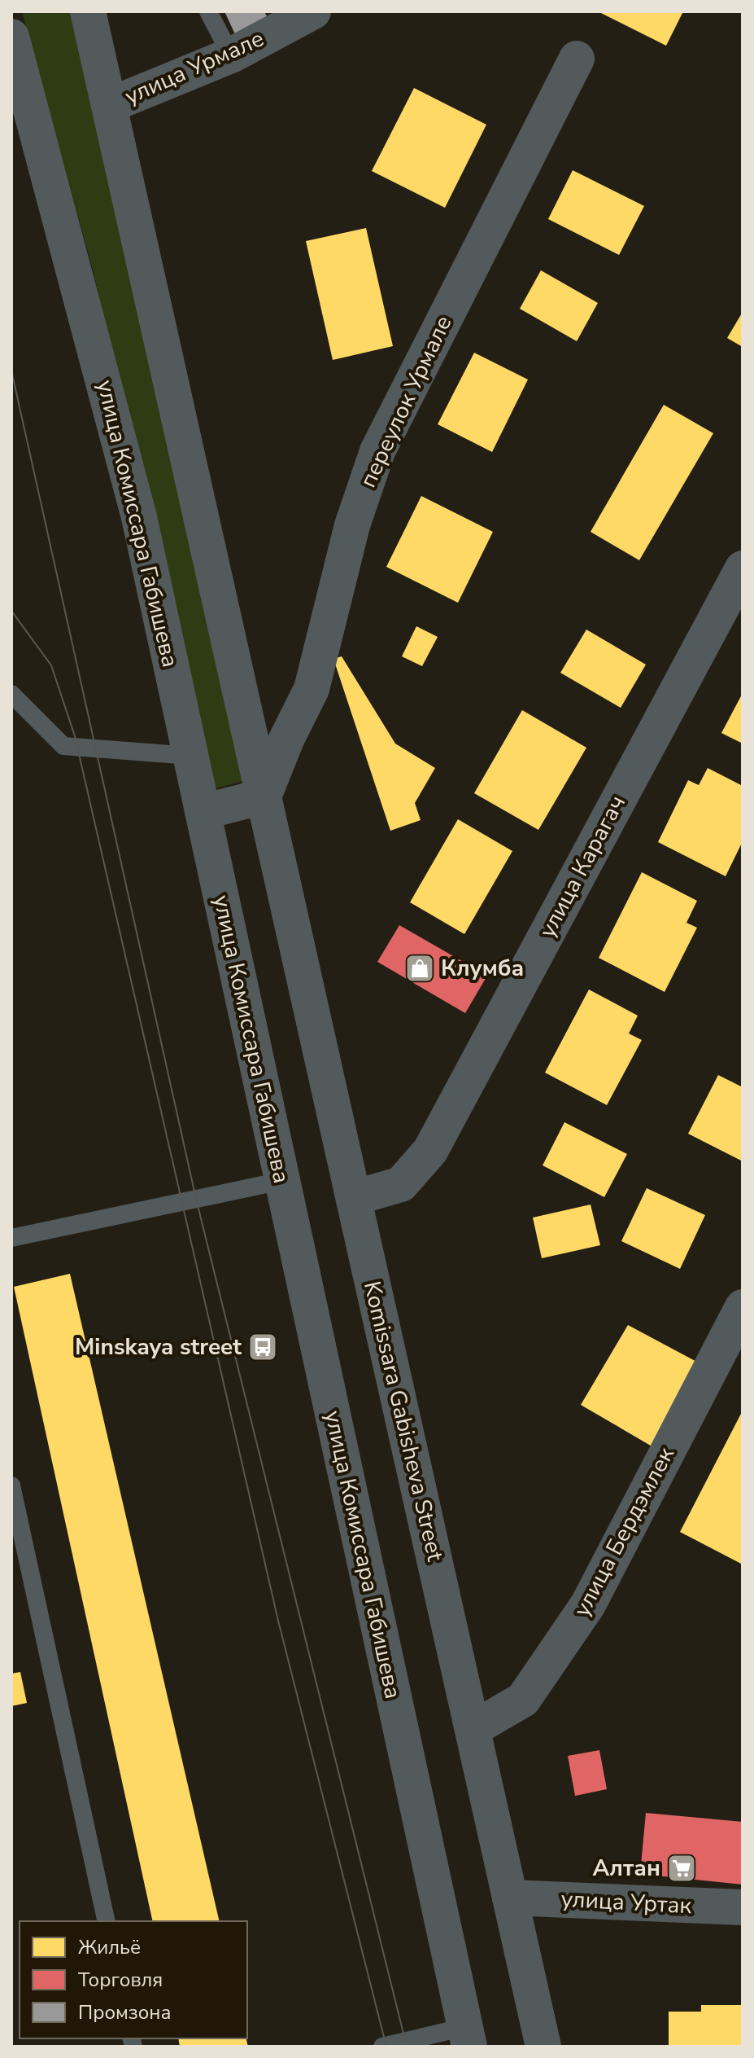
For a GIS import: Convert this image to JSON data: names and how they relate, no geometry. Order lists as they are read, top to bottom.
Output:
{
  "streets": {
    "street": [
      "улица Урмале",
      "переулок Урмале",
      "улица Комиссара Габишева",
      "улица Карагач",
      "Komissara Gabisheva Street",
      "улица Бердэмлек",
      "улица Уртак"
    ]
  },
  "crossings": [
    ["переулок Урмале", "Komissara Gabisheva Street"],
    ["улица Карагач", "Komissara Gabisheva Street"],
    ["Komissara Gabisheva Street", "улица Бердэмлек"],
    ["Komissara Gabisheva Street", "улица Уртак"]
  ],
  "places": {
    "shop": ["Клумба"],
    "bus stop": ["Minskaya street"],
    "supermarket": ["Алтан"]
  },
  "legend": ["Жильё", "Торговля", "Промзона"]
}
